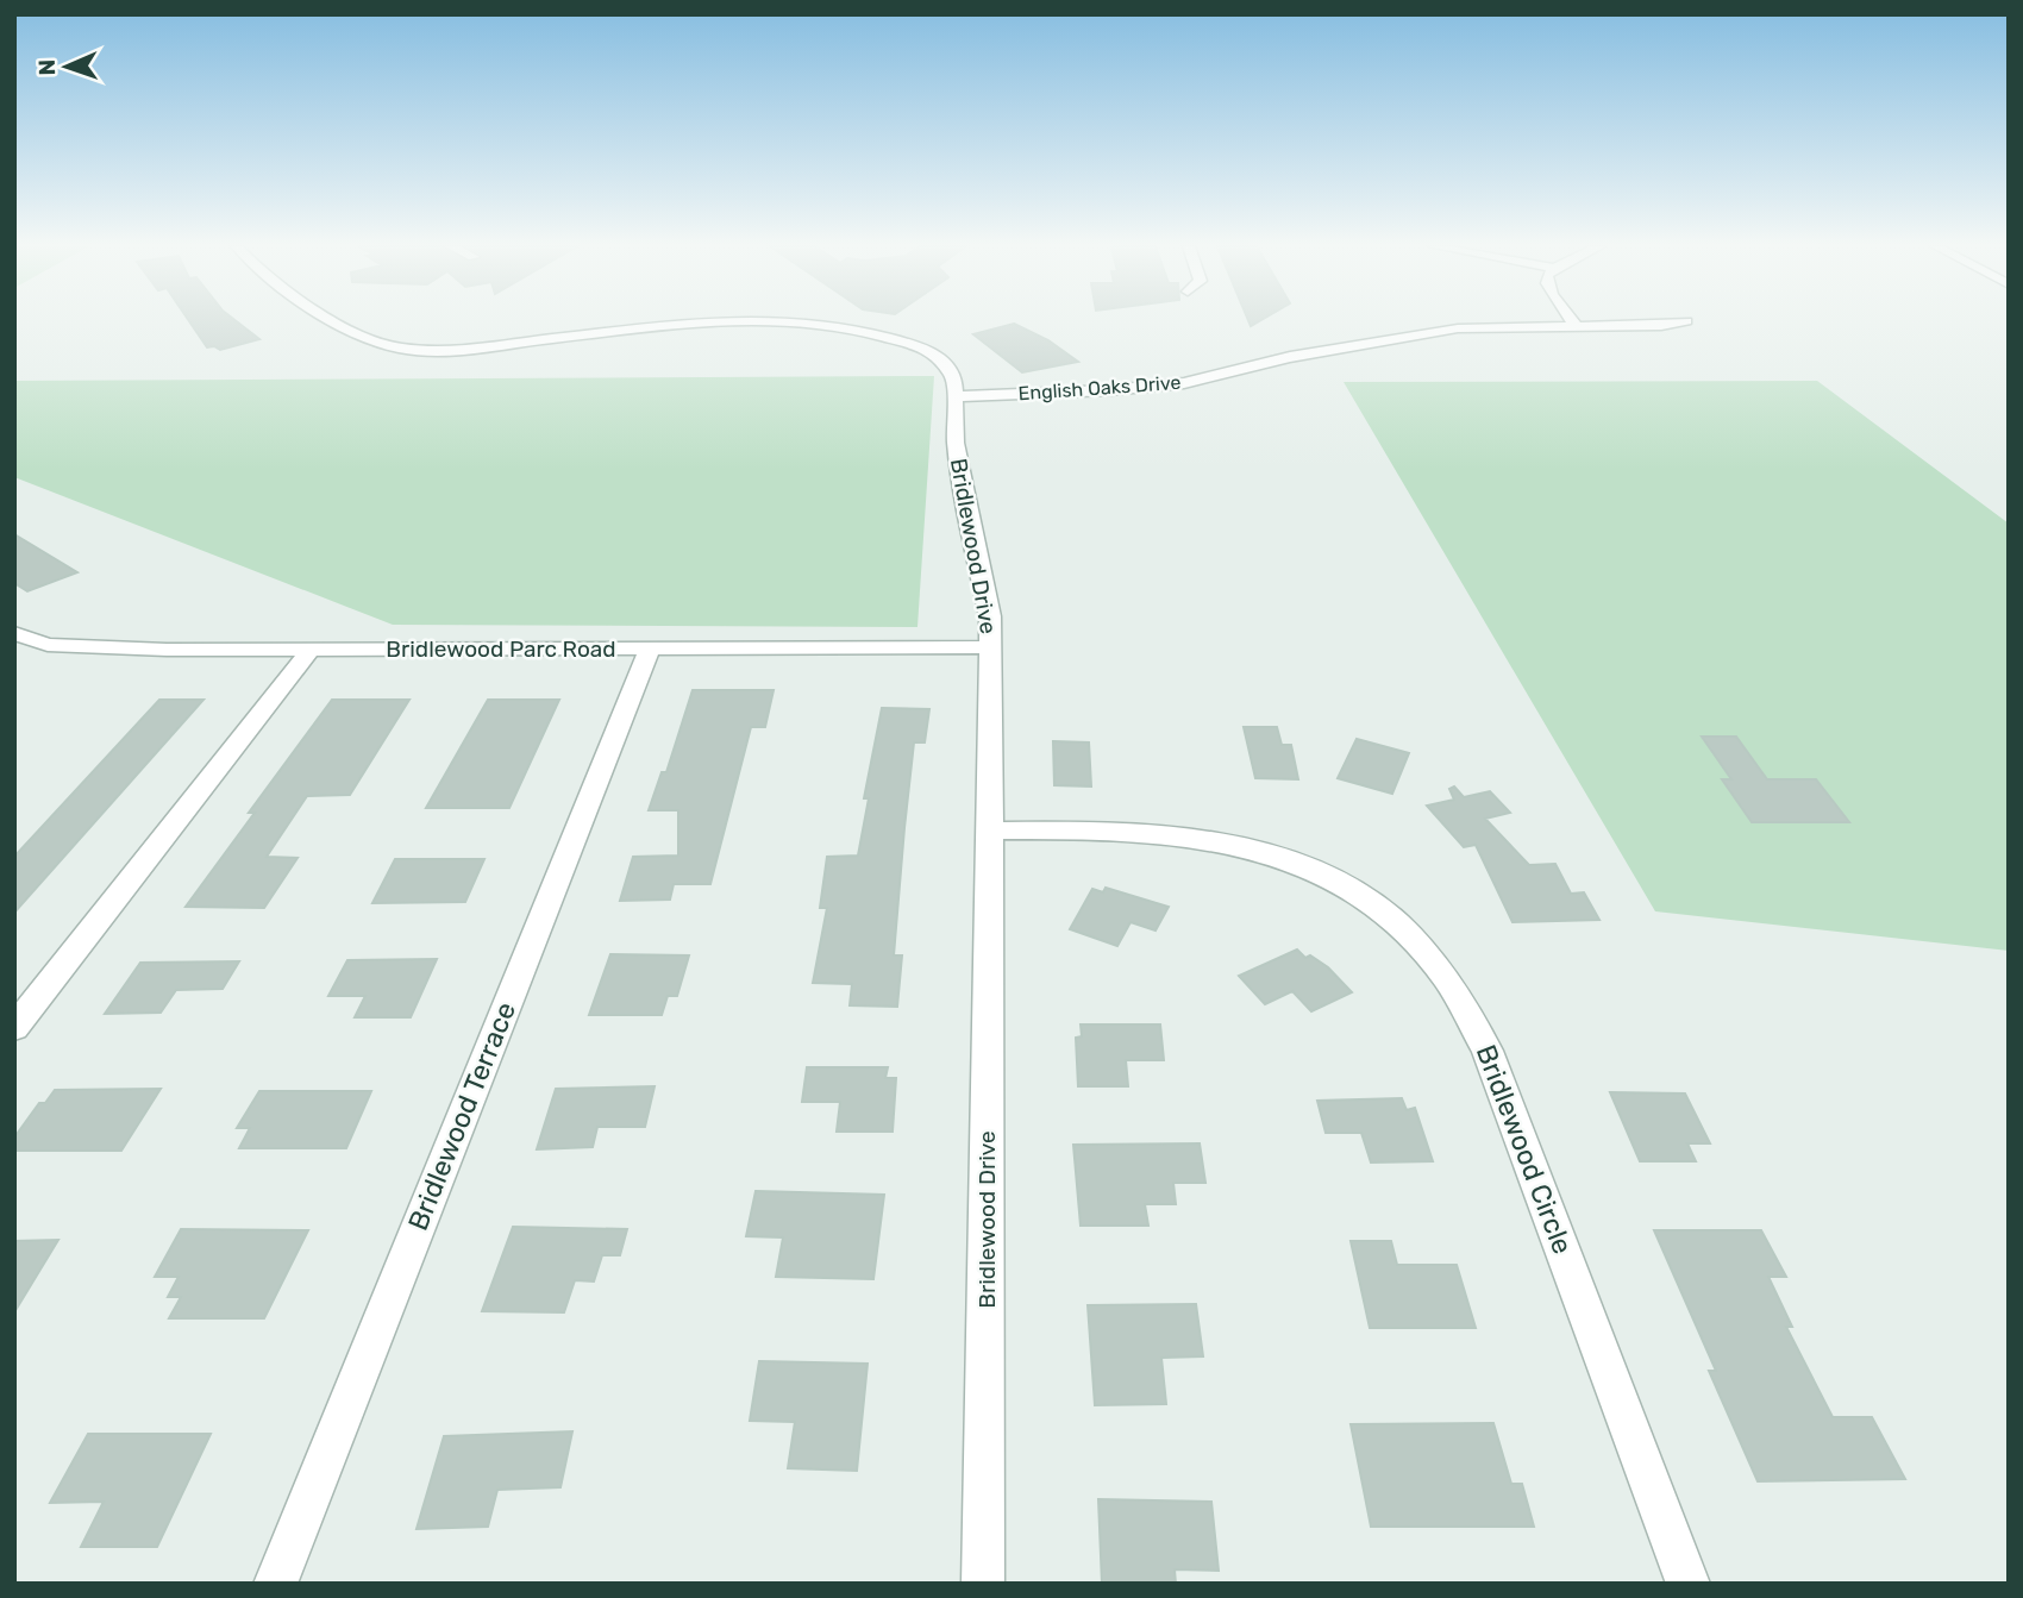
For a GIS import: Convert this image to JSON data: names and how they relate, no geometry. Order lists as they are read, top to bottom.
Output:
{
  "streets": {
    "street": [
      "English Oaks Drive",
      "Bridlewood Drive",
      "Bridlewood Parc Road",
      "Bridlewood Terrace",
      "Bridlewood Circle"
    ]
  },
  "crossings": [
    ["English Oaks Drive", "Bridlewood Drive"],
    ["Bridlewood Drive", "Bridlewood Parc Road"],
    ["Bridlewood Drive", "Bridlewood Circle"],
    ["Bridlewood Parc Road", "Bridlewood Terrace"]
  ],
  "north": "left"
}
